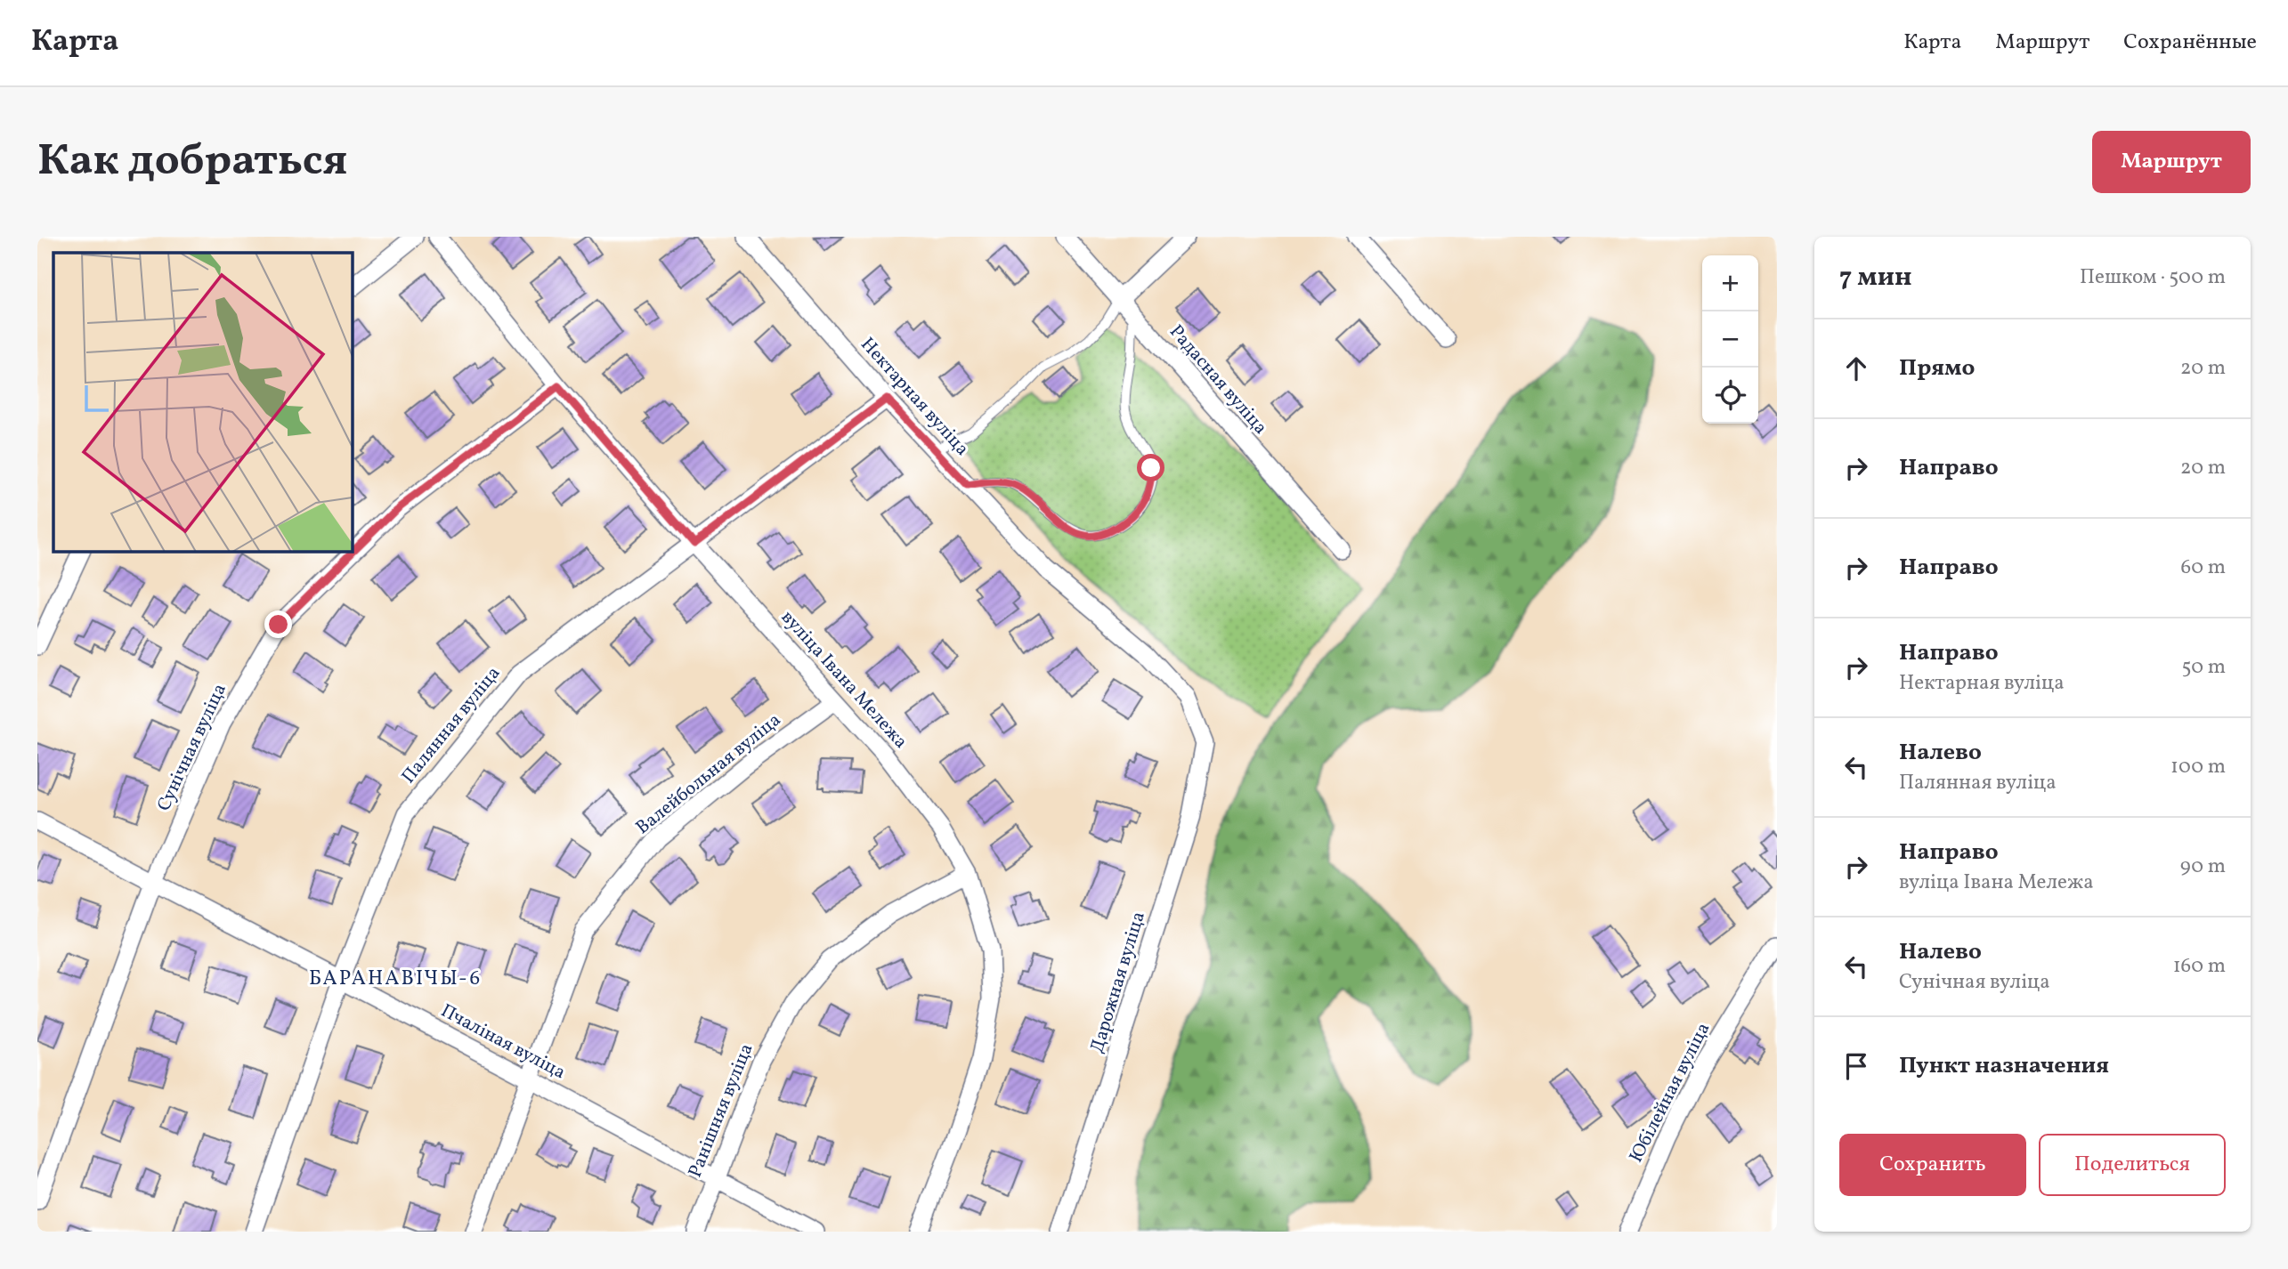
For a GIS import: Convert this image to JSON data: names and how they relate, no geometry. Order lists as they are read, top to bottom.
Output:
{
  "streets": {
    "street": [
      "Радасная вуліца",
      "Нектарная вуліца",
      "вуліца Івана Мележа",
      "Палянная вуліца",
      "Сунічная вуліца",
      "Валейбольная вуліца",
      "Дарожная вуліца",
      "Пчаліная вуліца",
      "Юбілейная вуліца",
      "Ранішняя вуліца"
    ]
  },
  "crossings": [
    ["Нектарная вуліца", "Палянная вуліца"],
    ["Нектарная вуліца", "Дарожная вуліца"],
    ["вуліца Івана Мележа", "Палянная вуліца"],
    ["вуліца Івана Мележа", "Сунічная вуліца"],
    ["вуліца Івана Мележа", "Валейбольная вуліца"],
    ["вуліца Івана Мележа", "Ранішняя вуліца"],
    ["Палянная вуліца", "Пчаліная вуліца"],
    ["Сунічная вуліца", "Пчаліная вуліца"],
    ["Валейбольная вуліца", "Пчаліная вуліца"],
    ["Пчаліная вуліца", "Ранішняя вуліца"]
  ],
  "districts": ["БАРАНАВІЧЫ-6"],
  "page": {
    "header": "Карта",
    "nav": ["Карта", "Маршрут", "Сохранённые"],
    "buttons": [
      "Маршрут",
      ["Сохранить", "Поделиться"]
    ],
    "title": "Как добраться",
    "heading": ["7 мин", "Пешком · 500 m"],
    "map_buttons": ["+", "−"],
    "list": [
      ["Прямо", "20 m"],
      ["Направо", "20 m"],
      ["Направо", "60 m"],
      ["Направо", "Нектарная вуліца", "50 m"],
      ["Налево", "Палянная вуліца", "100 m"],
      ["Направо", "вуліца Івана Мележа", "90 m"],
      ["Налево", "Сунічная вуліца", "160 m"],
      "Пункт назначения"
    ]
  }
}
